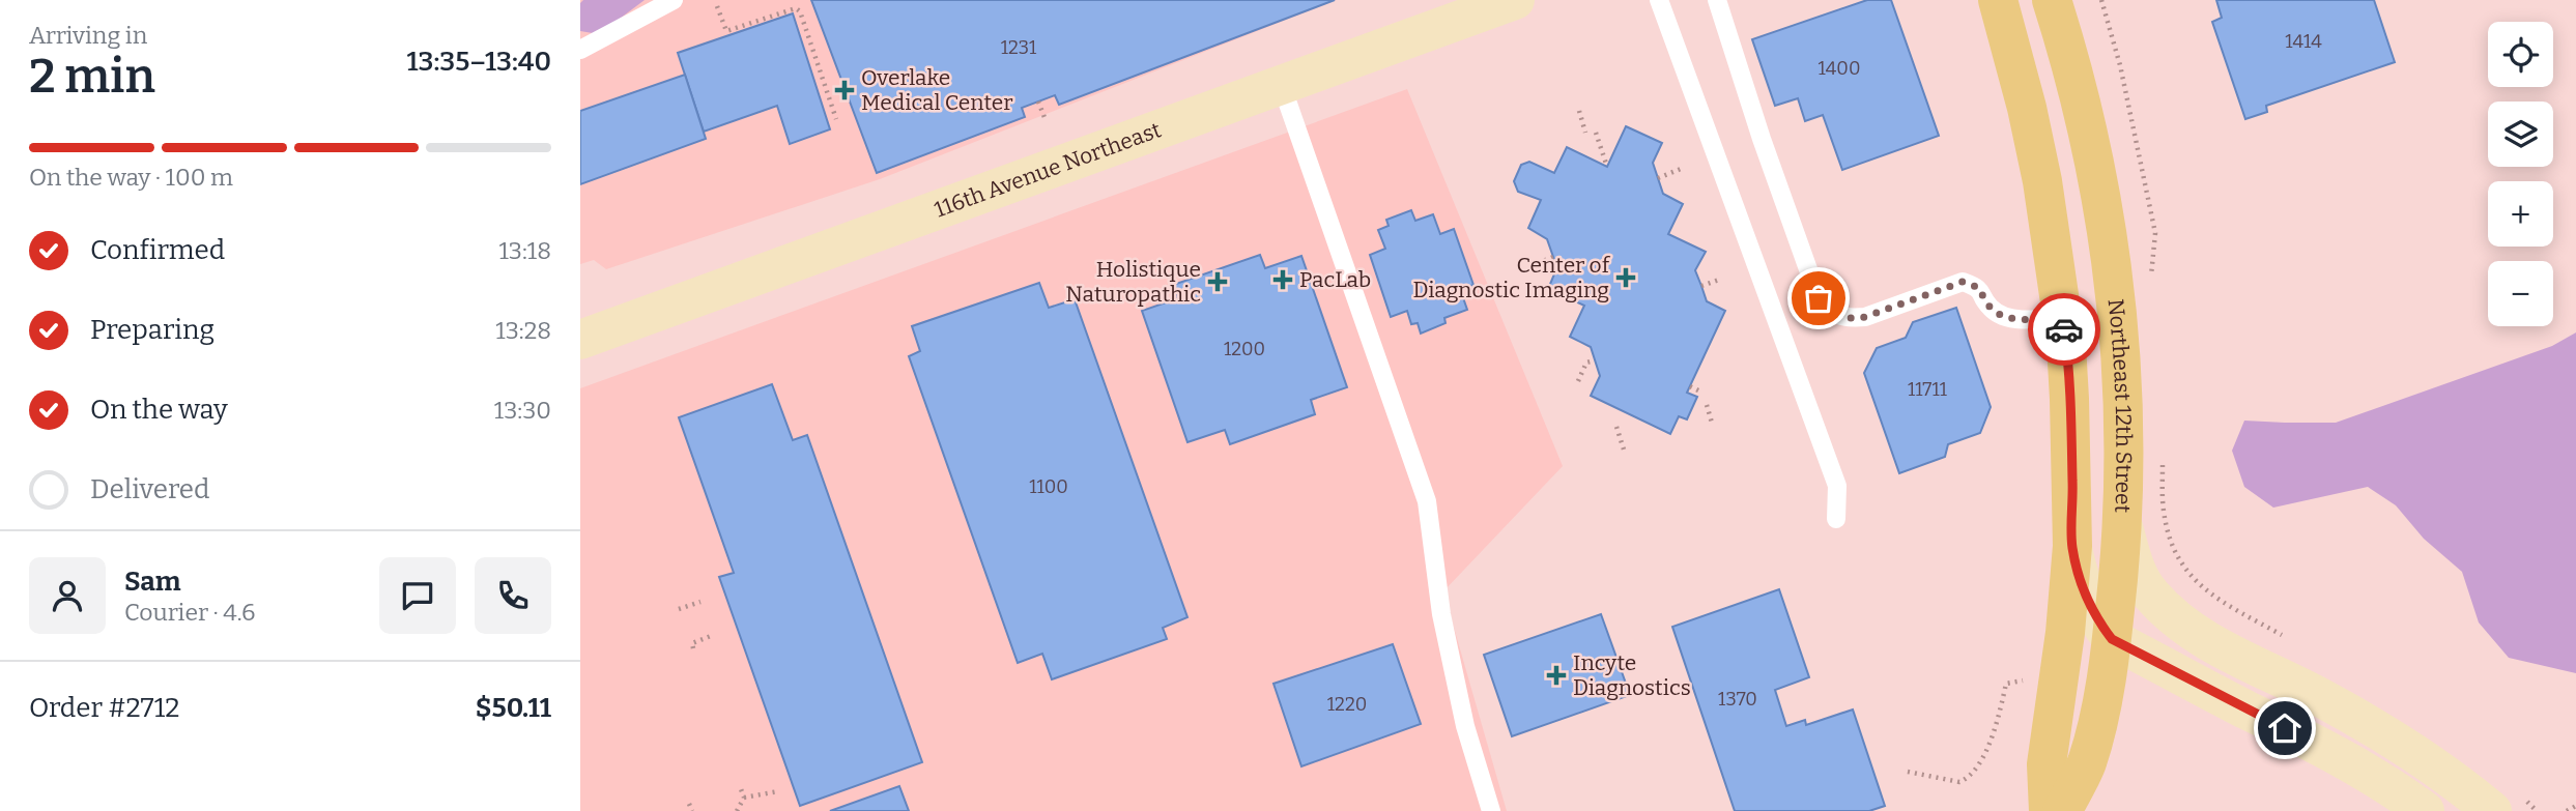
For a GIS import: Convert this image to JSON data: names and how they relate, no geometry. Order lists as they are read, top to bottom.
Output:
{
  "streets": {
    "main road": ["Northeast 12th Street"],
    "street": ["116th Avenue Northeast"]
  },
  "places": {
    "health": [
      "Overlake Medical Center",
      "Center of Diagnostic Imaging",
      "PacLab",
      "Holistique Naturopathic",
      "Incyte Diagnostics"
    ]
  },
  "house_numbers": [
    "1414",
    "1231",
    "1400",
    "1200",
    "11711",
    "1100",
    "1370",
    "1220"
  ],
  "page": {
    "heading": ["2 min", "Arriving in", "13:35–13:40"],
    "panel": [
      "Sam",
      "Courier · 4.6",
      "Order #2712",
      "$50.11"
    ],
    "map_buttons": ["+", "−"],
    "bar": "On the way · 100 m",
    "list": [
      ["Confirmed", "13:18"],
      ["Preparing", "13:28"],
      ["On the way", "13:30"],
      "Delivered"
    ]
  }
}
